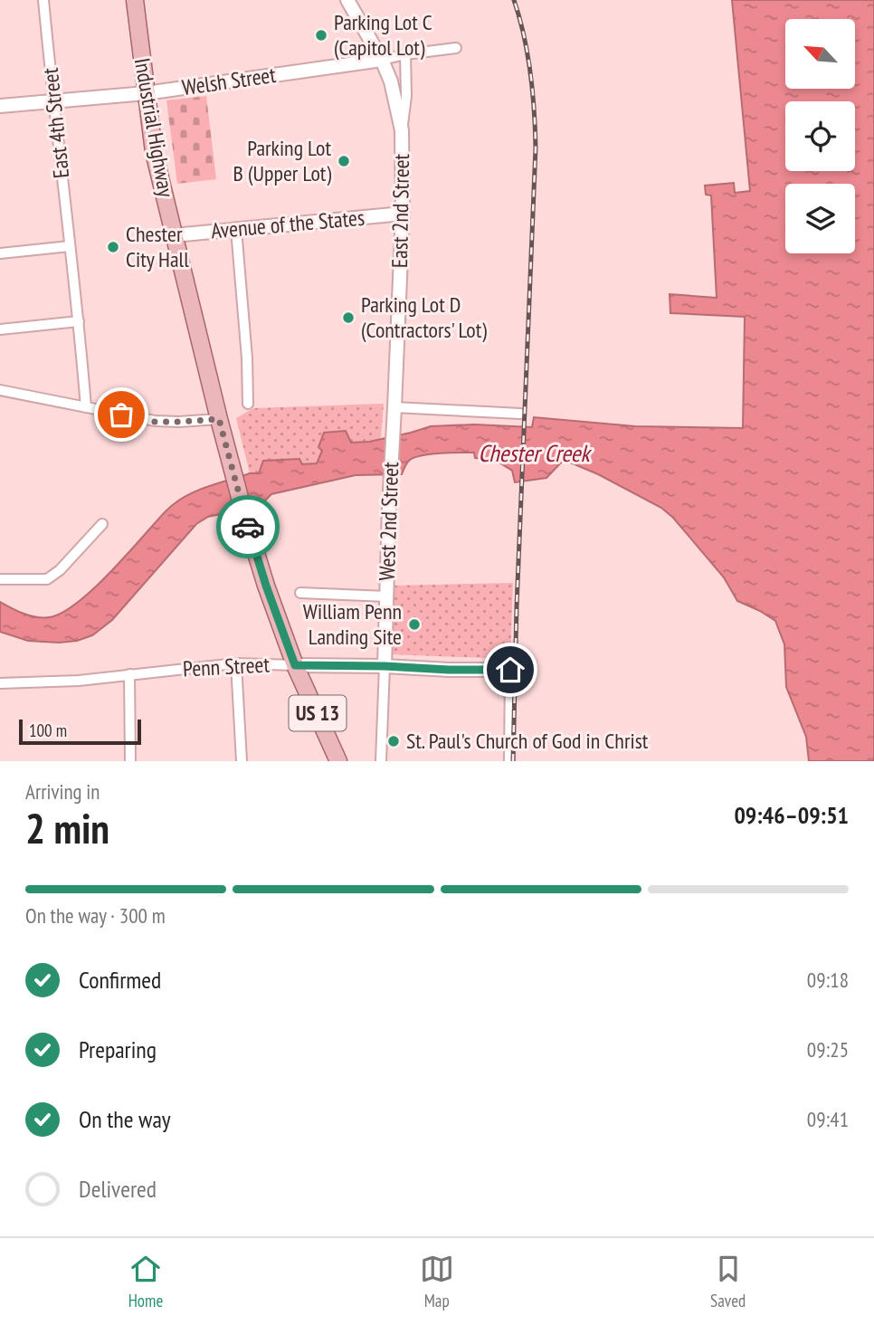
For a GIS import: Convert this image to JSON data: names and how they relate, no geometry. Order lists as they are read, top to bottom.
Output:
{
  "streets": {
    "main road": ["Industrial Highway", "US 13"],
    "street": [
      "Welsh Street",
      "East 4th Street",
      "East 2nd Street",
      "Avenue of the States",
      "West 2nd Street",
      "Penn Street"
    ]
  },
  "crossings": [
    ["Welsh Street", "East 4th Street"],
    ["Welsh Street", "Industrial Highway"],
    ["Welsh Street", "East 2nd Street"],
    ["Industrial Highway", "Avenue of the States"],
    ["Industrial Highway", "Penn Street"],
    ["East 2nd Street", "Avenue of the States"],
    ["East 2nd Street", "West 2nd Street"],
    ["West 2nd Street", "Penn Street"]
  ],
  "water": ["Chester Creek"],
  "places": [
    "Parking Lot C (Capitol Lot)",
    "Parking Lot B (Upper Lot)",
    "Chester City Hall",
    "Parking Lot D (Contractors' Lot)",
    "William Penn Landing Site",
    "St. Paul's Church of God in Christ"
  ],
  "scale_bar": "100 m",
  "north": "top left",
  "page": {
    "scale": "100 m",
    "heading": ["2 min", "Arriving in", "09:46–09:51"],
    "bar": "On the way · 300 m",
    "list": [
      ["Confirmed", "09:18"],
      ["Preparing", "09:25"],
      ["On the way", "09:41"],
      "Delivered"
    ],
    "tabs": ["Home", "Map", "Saved"]
  }
}
